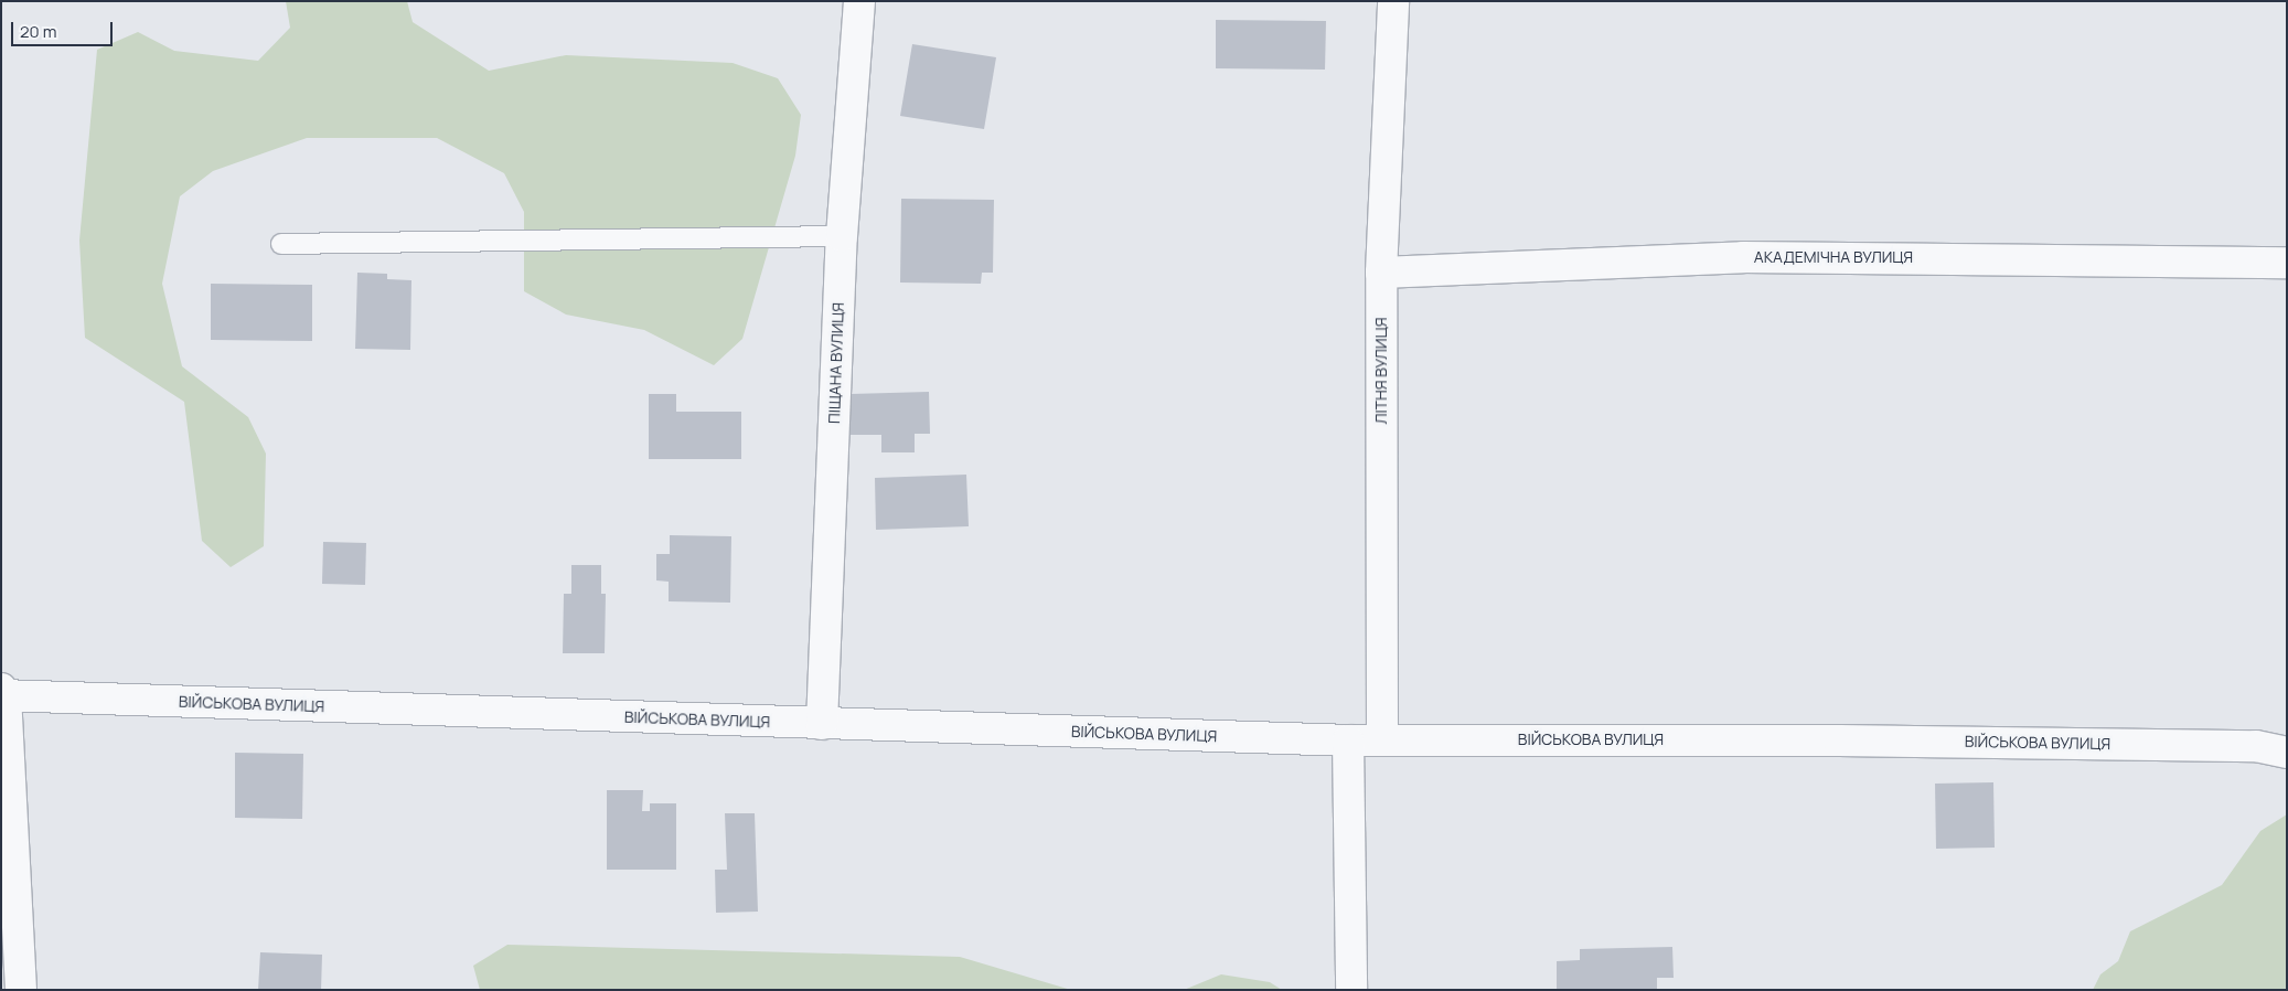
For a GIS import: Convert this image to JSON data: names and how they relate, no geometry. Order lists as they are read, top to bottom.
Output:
{
  "streets": {
    "street": [
      "АКАДЕМІЧНА ВУЛИЦЯ",
      "ПІЩАНА ВУЛИЦЯ",
      "ЛІТНЯ ВУЛИЦЯ",
      "ВІЙСЬКОВА ВУЛИЦЯ"
    ]
  },
  "crossings": [
    ["АКАДЕМІЧНА ВУЛИЦЯ", "ЛІТНЯ ВУЛИЦЯ"],
    ["ПІЩАНА ВУЛИЦЯ", "ВІЙСЬКОВА ВУЛИЦЯ"],
    ["ЛІТНЯ ВУЛИЦЯ", "ВІЙСЬКОВА ВУЛИЦЯ"]
  ],
  "scale_bar": "20 m"
}
